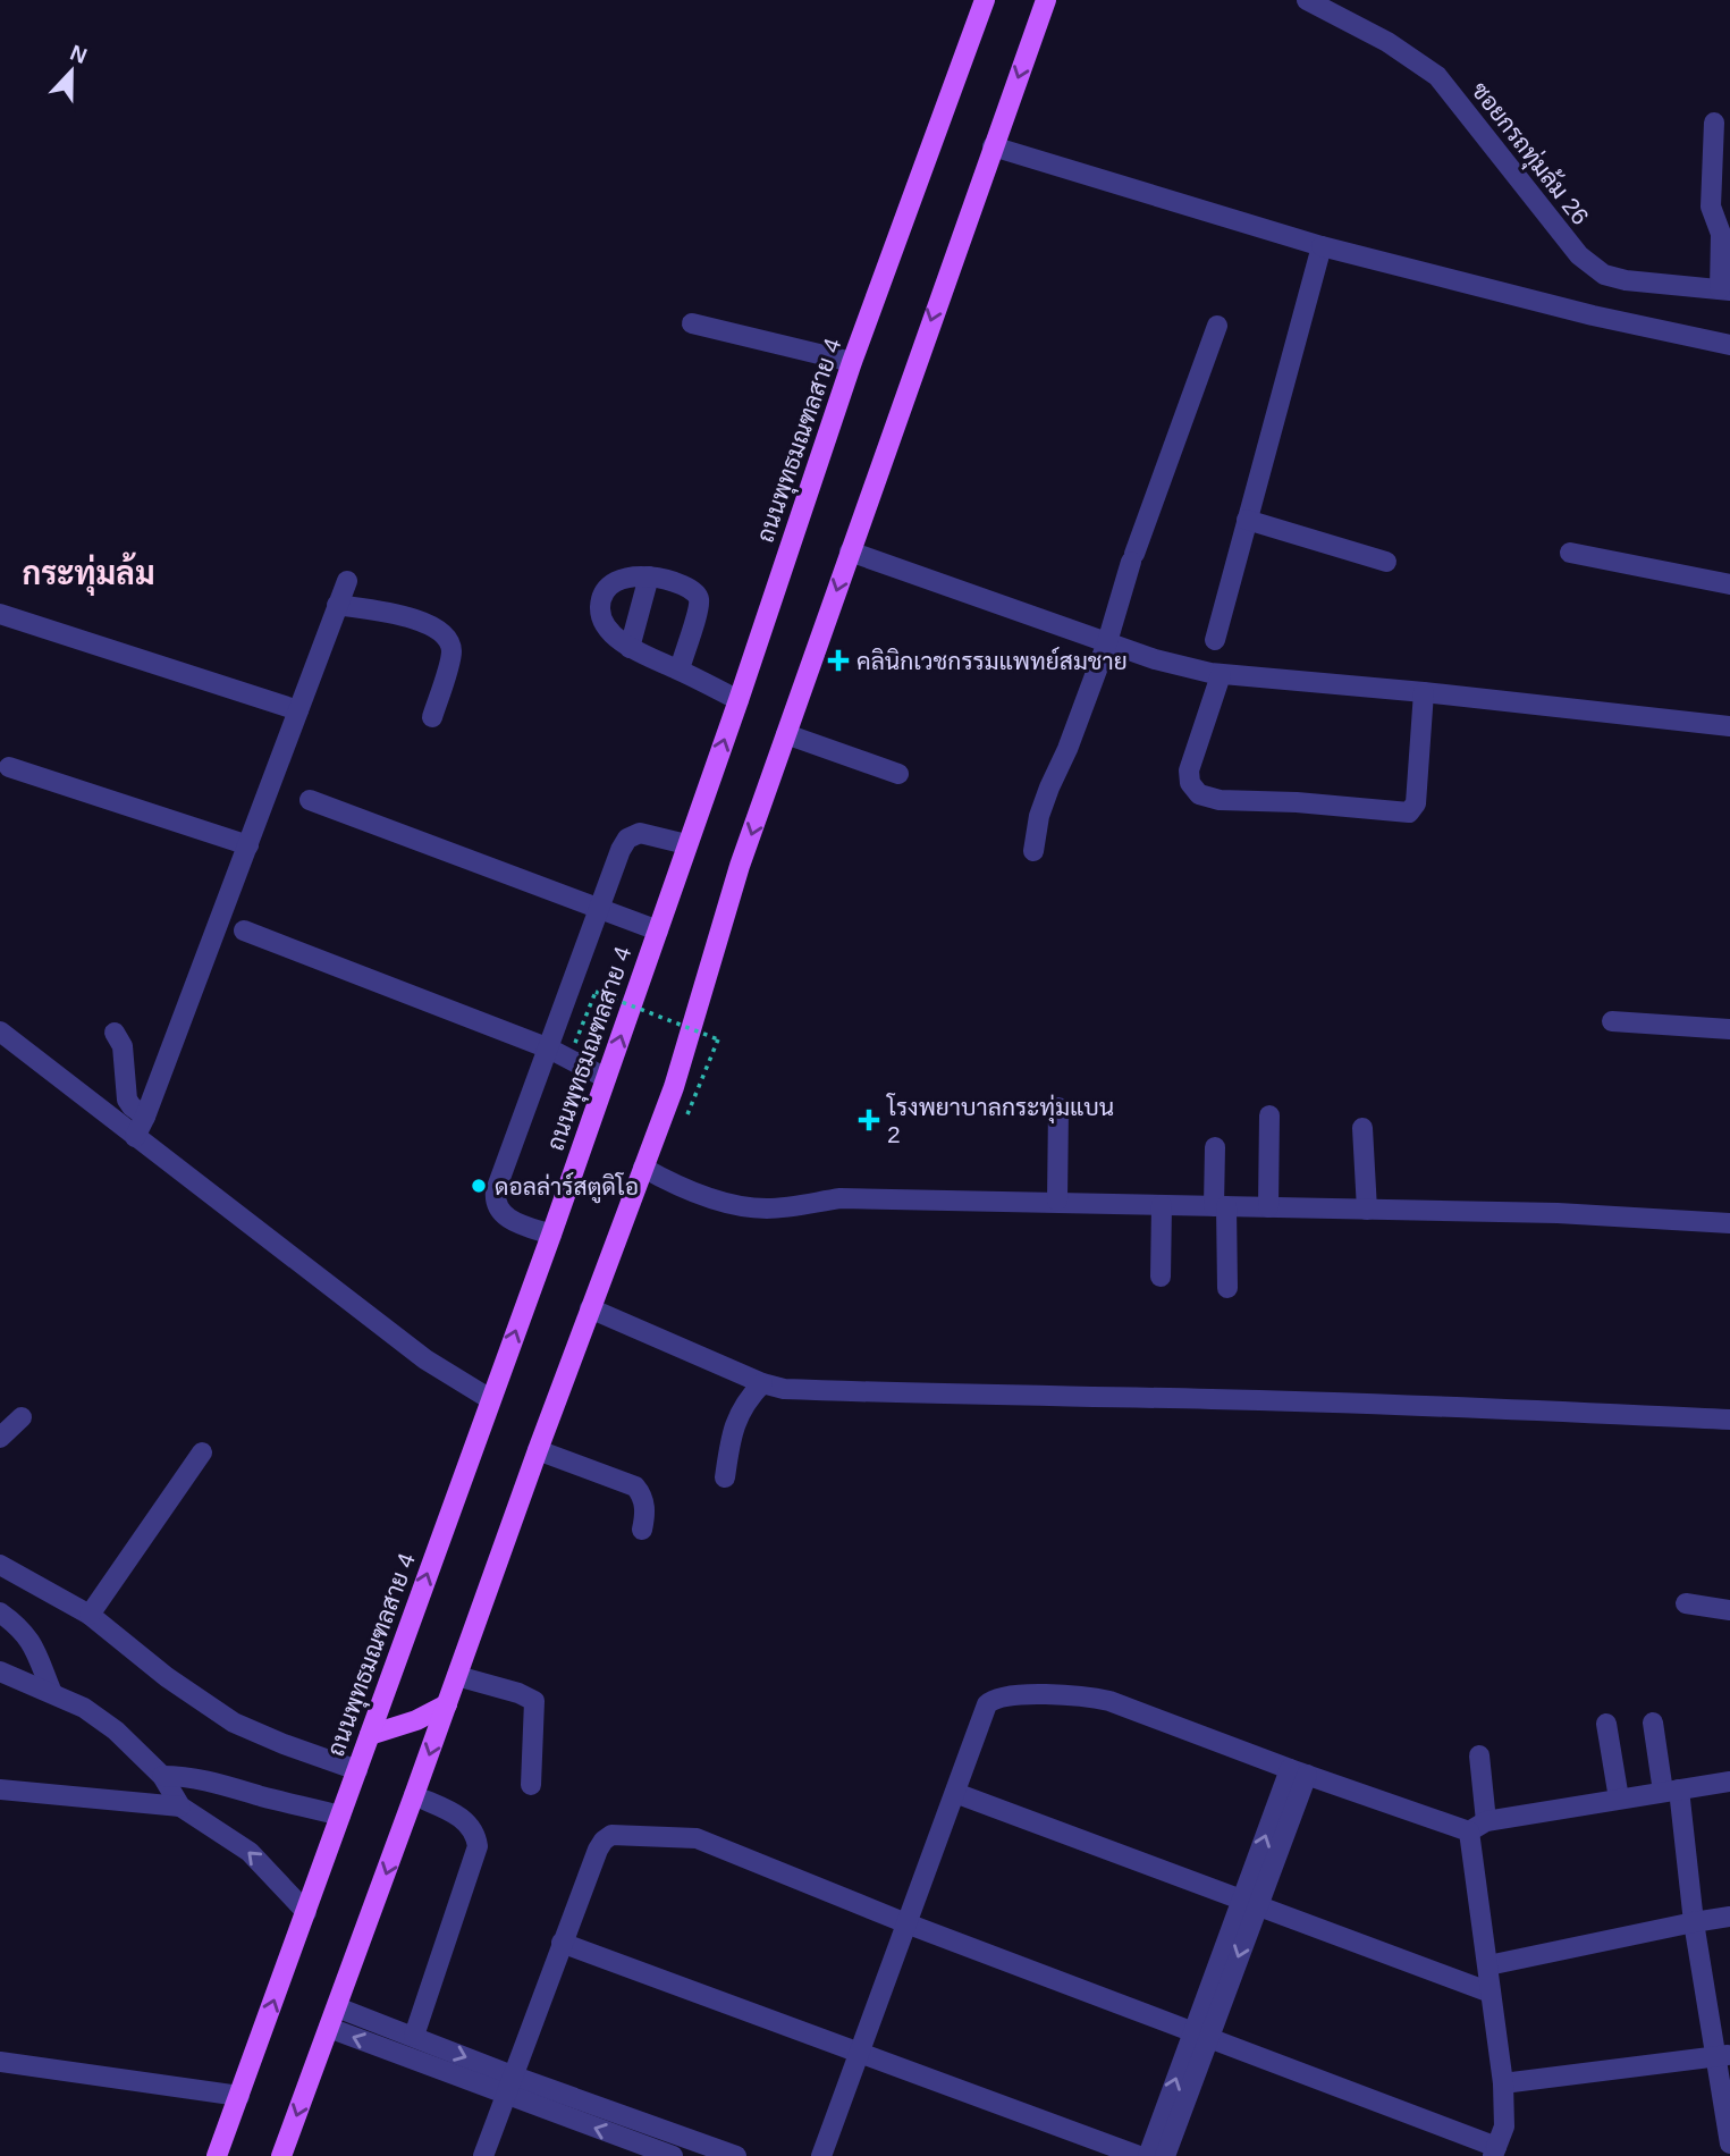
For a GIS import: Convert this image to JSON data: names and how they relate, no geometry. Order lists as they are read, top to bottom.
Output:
{
  "streets": {
    "main road": ["ถนนพุทธมณฑลสาย 4"],
    "street": ["ซอยกรถทุ่มล้ม 26"]
  },
  "districts": ["กระทุ่มล้ม"],
  "places": {
    "health": ["คลินิกเวชกรรมแพทย์สมชาย", "โรงพยาบาลกระทุ่มแบน 2"],
    "other": ["ดอลล่าร์สตูดิโอ"]
  },
  "north": "top"
}
